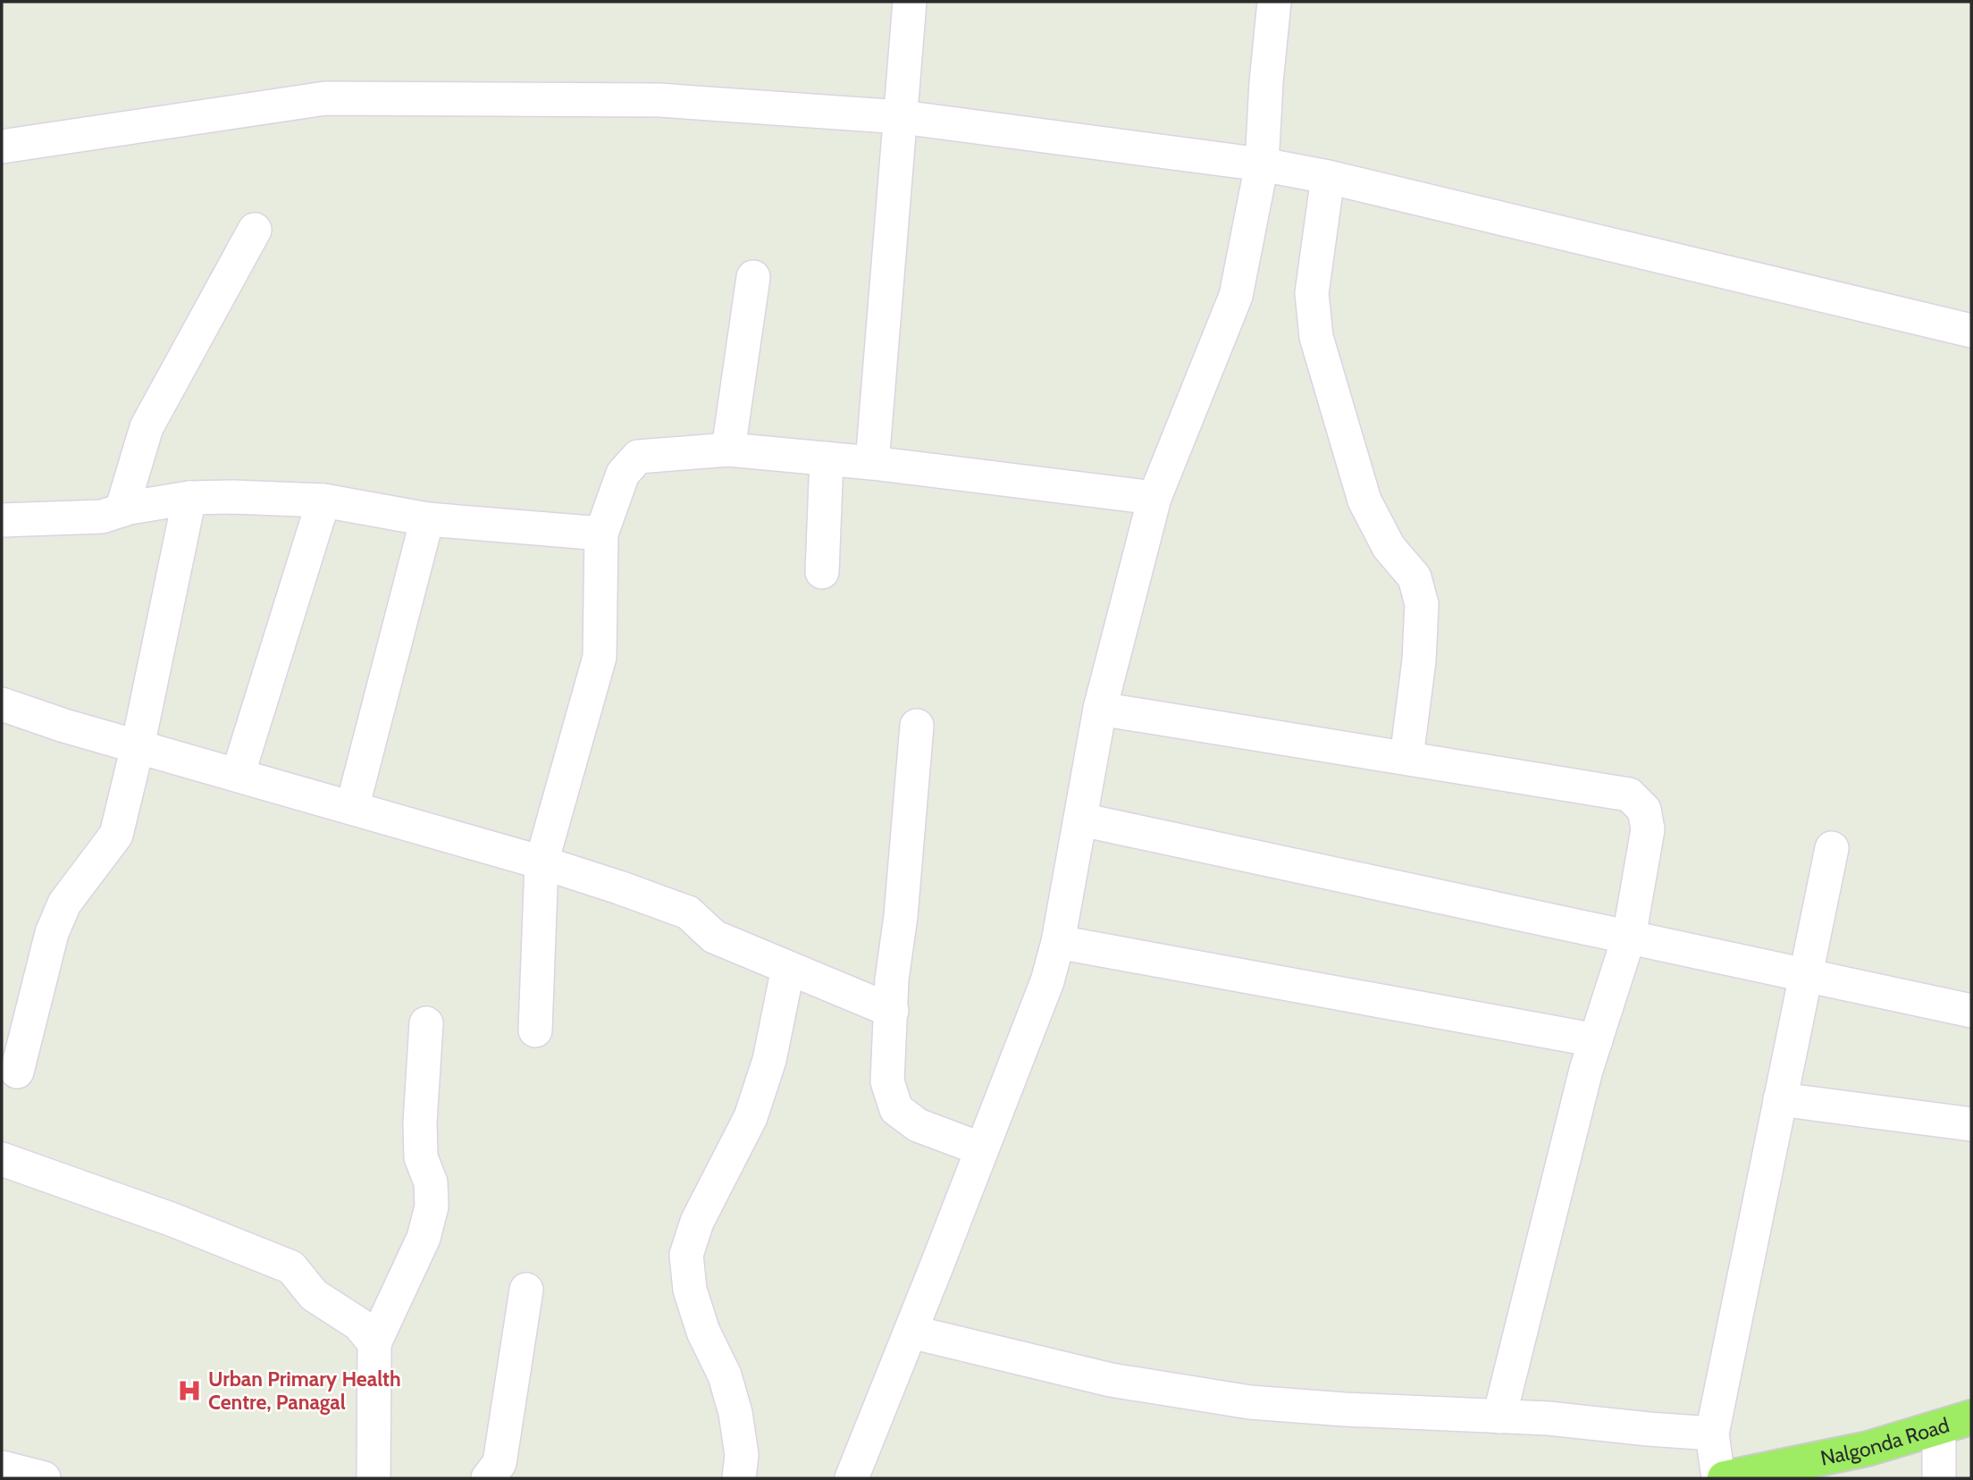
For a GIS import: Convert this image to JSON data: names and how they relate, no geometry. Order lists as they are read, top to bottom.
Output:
{
  "streets": {
    "main road": ["Nalgonda Road"]
  },
  "places": {
    "hospital": ["Urban Primary Health Centre, Panagal"]
  }
}
